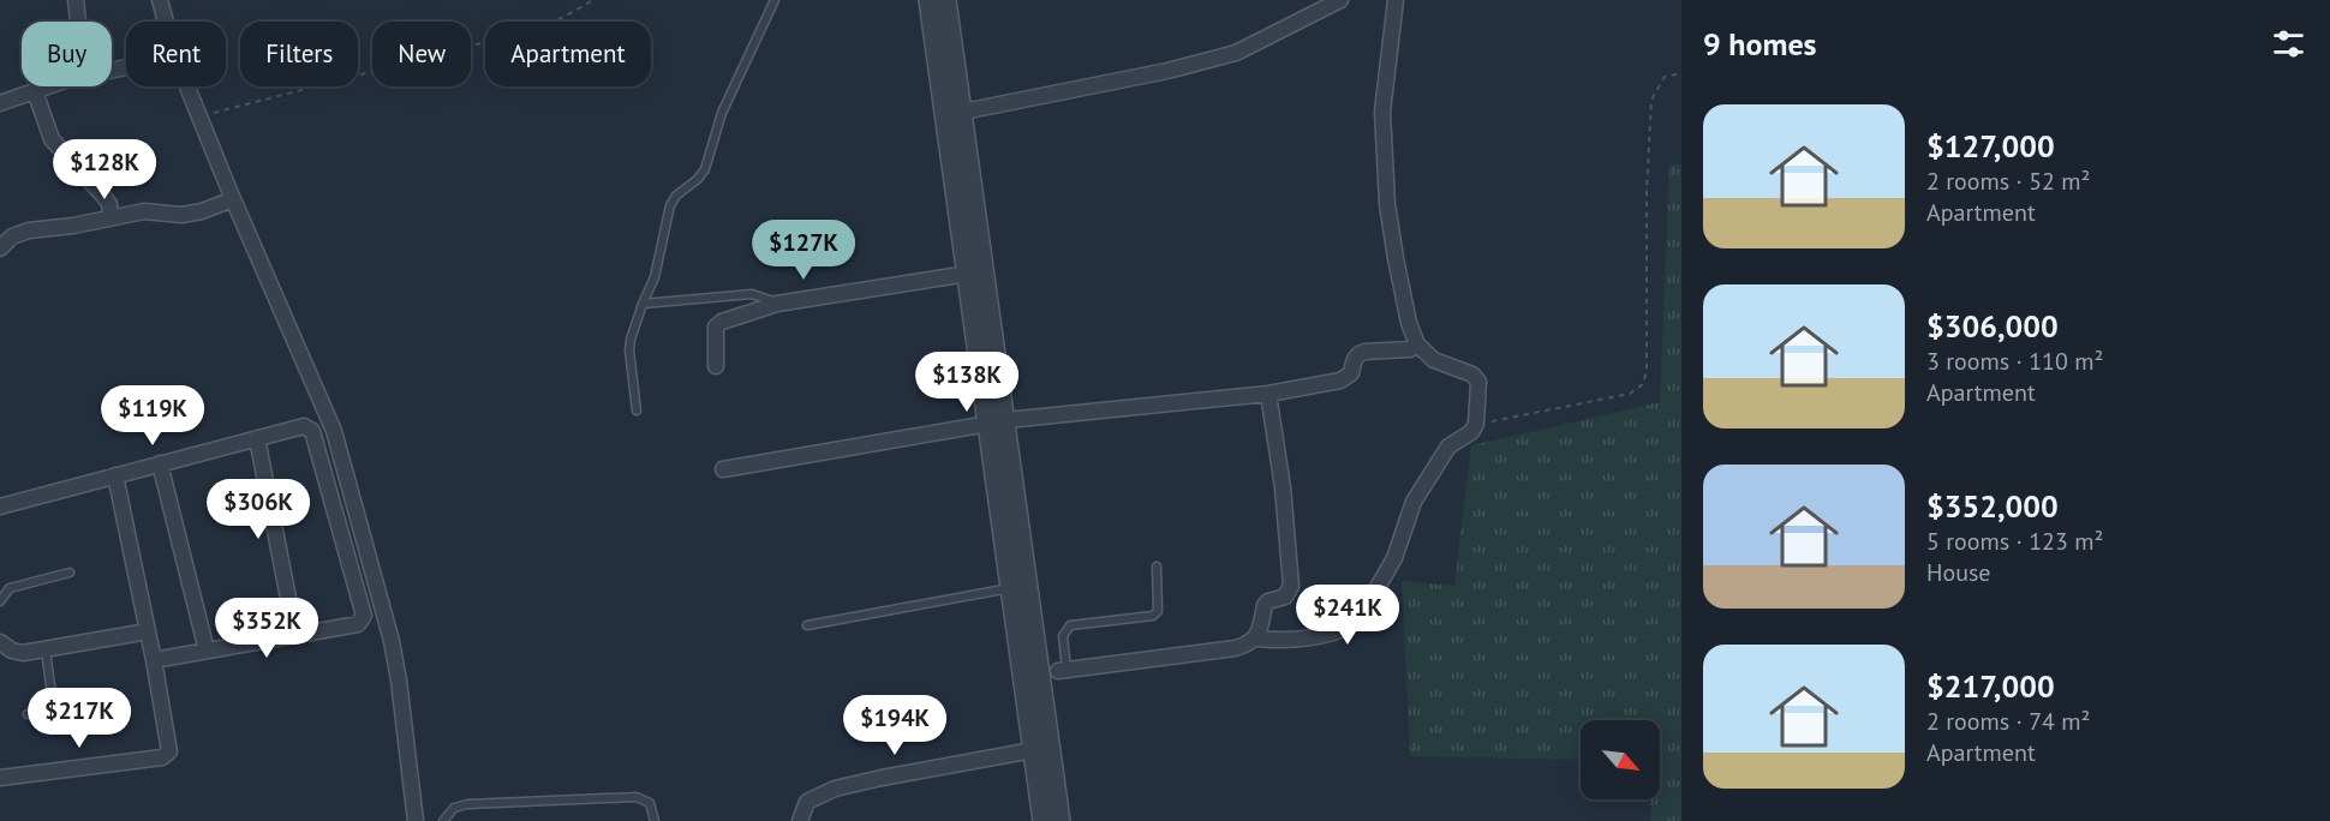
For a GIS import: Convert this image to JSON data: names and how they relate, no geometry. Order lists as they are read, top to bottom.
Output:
{
  "north": "bottom right",
  "page": {
    "heading": "9 homes",
    "chip": [
      "Buy",
      "Rent",
      "Filters",
      "New",
      "Apartment"
    ],
    "list": [
      {
        "name": "$127,000",
        "note": "2 rooms · 52 m² · Apartment"
      },
      {
        "name": "$306,000",
        "note": "3 rooms · 110 m² · Apartment"
      },
      {
        "name": "$352,000",
        "note": "5 rooms · 123 m² · House"
      },
      {
        "name": "$217,000",
        "note": "2 rooms · 74 m² · Apartment"
      }
    ],
    "price": [
      "$128K",
      "$127K",
      "$138K",
      "$119K",
      "$306K",
      "$241K",
      "$352K",
      "$217K",
      "$194K"
    ]
  }
}
